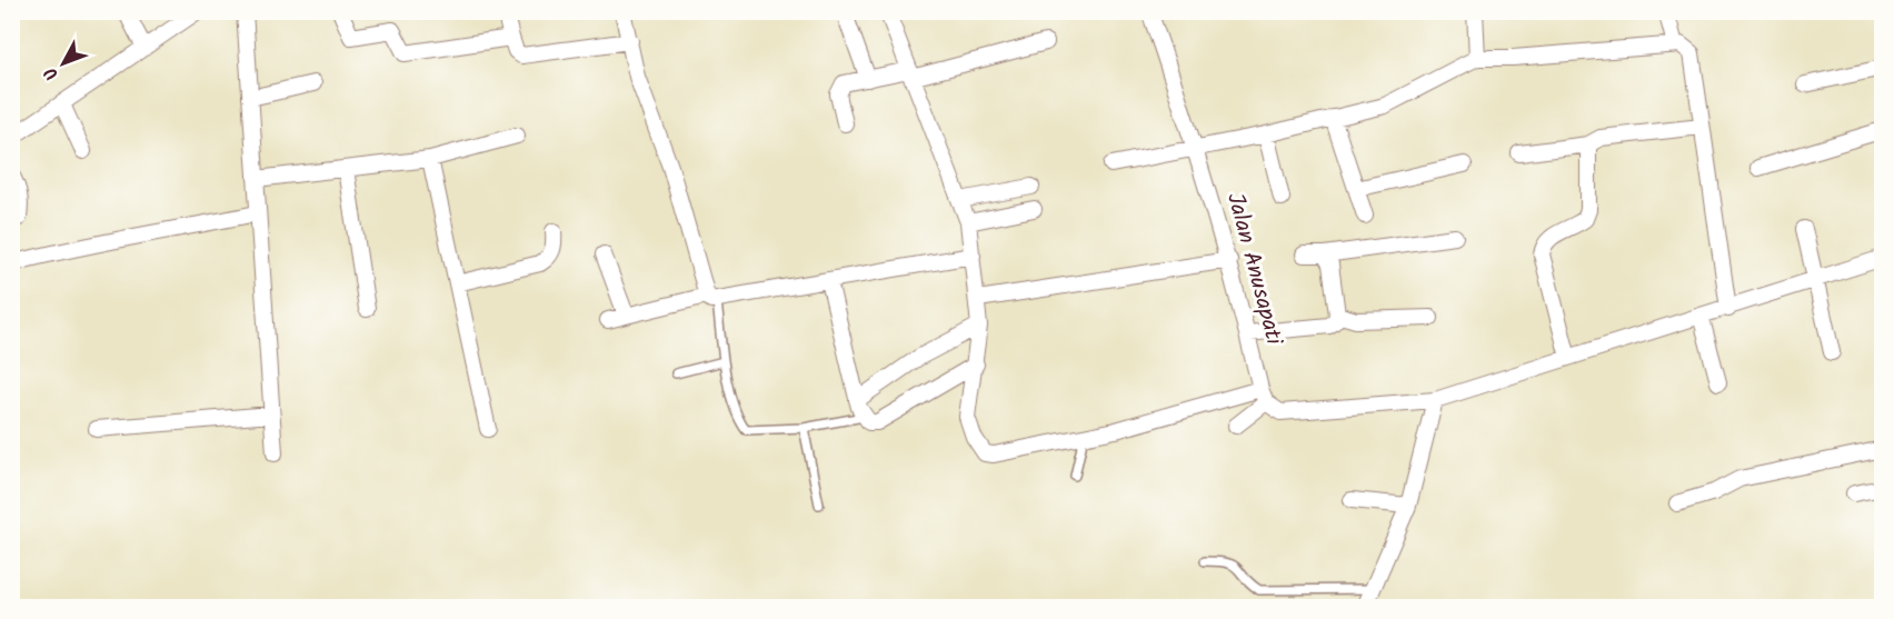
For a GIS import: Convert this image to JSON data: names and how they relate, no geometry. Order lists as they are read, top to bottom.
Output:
{
  "streets": {
    "street": ["Jalan Anusapati"]
  },
  "north": "bottom left"
}
